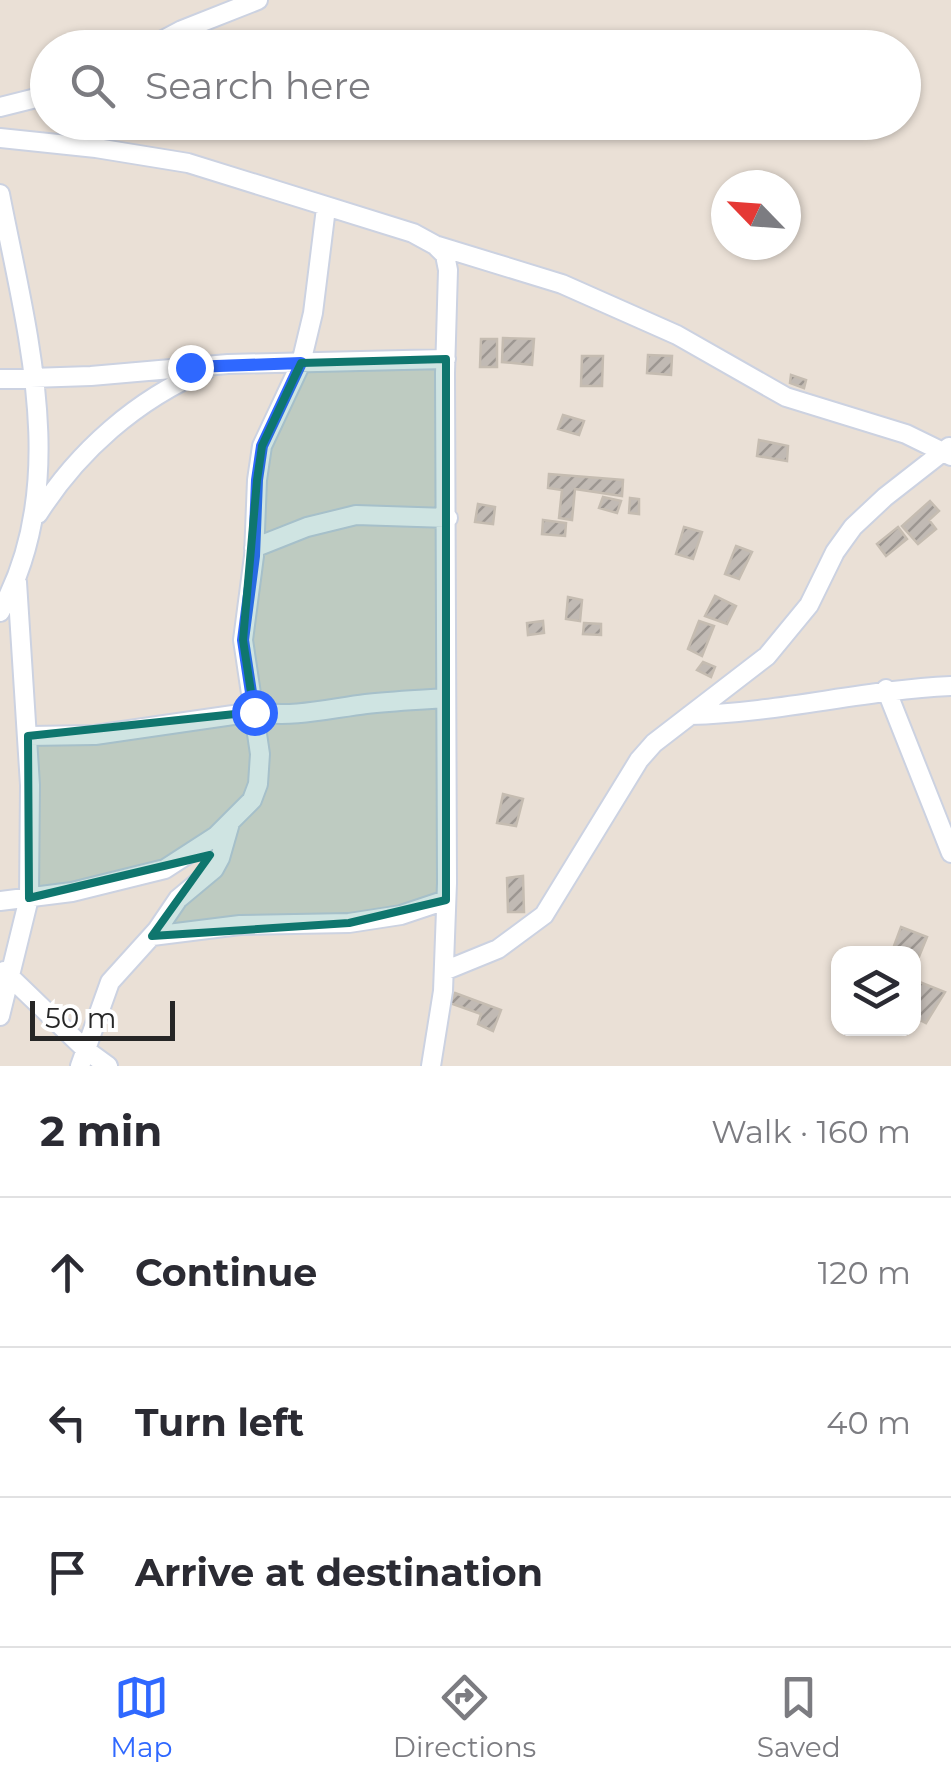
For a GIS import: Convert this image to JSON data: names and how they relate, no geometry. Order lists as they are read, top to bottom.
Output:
{
  "scale_bar": "50 m",
  "north": "top left",
  "page": {
    "search": "Search here",
    "scale": "50 m",
    "heading": ["2 min", "Walk · 160 m"],
    "list": [
      ["Continue", "120 m"],
      ["Turn left", "40 m"],
      "Arrive at destination"
    ],
    "nav": ["Map", "Directions", "Saved"]
  }
}
